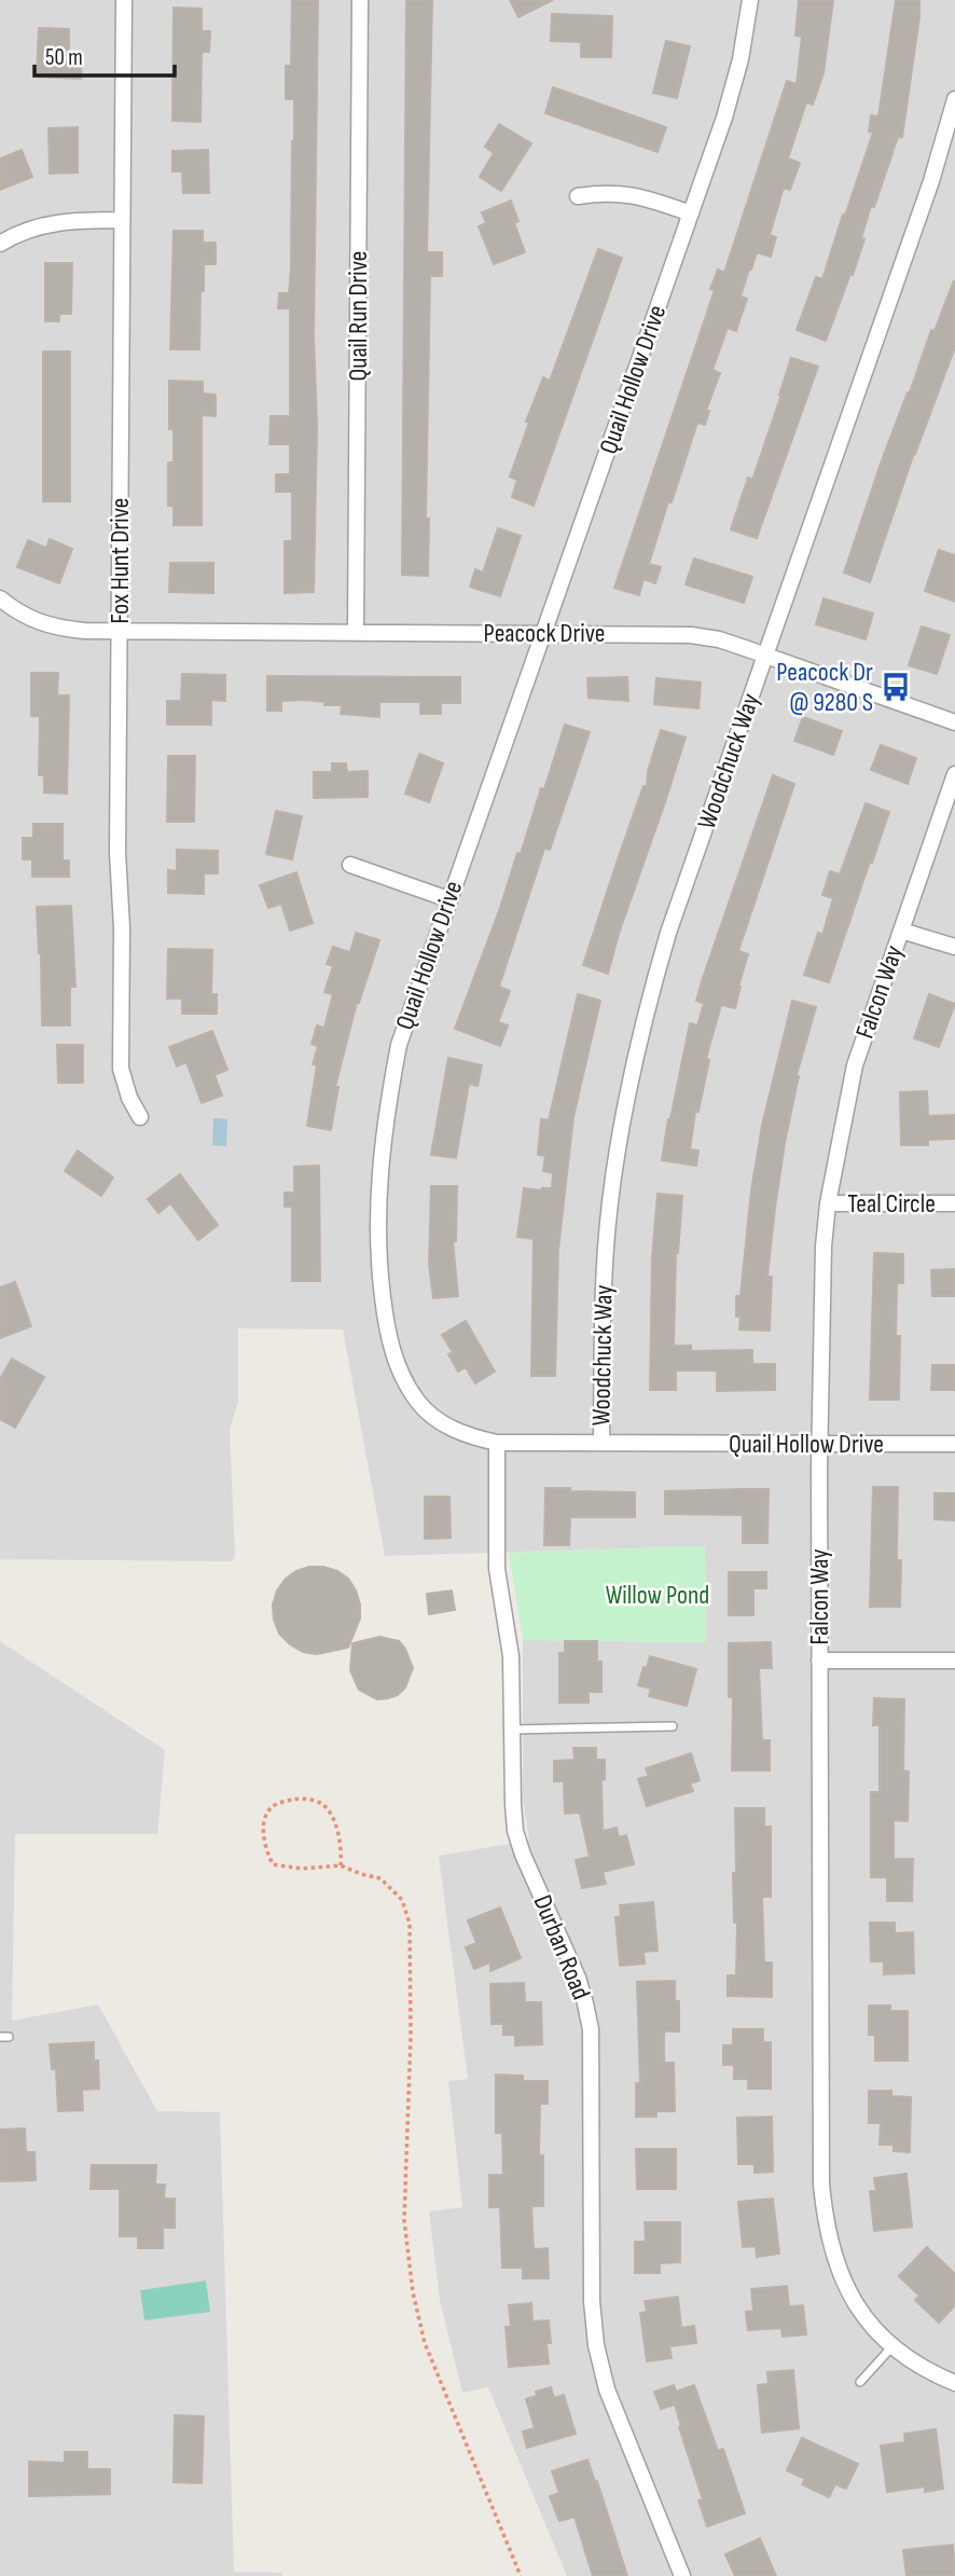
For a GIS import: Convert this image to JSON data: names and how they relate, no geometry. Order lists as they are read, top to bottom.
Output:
{
  "streets": {
    "street": [
      "Quail Run Drive",
      "Quail Hollow Drive",
      "Fox Hunt Drive",
      "Peacock Drive",
      "Woodchuck Way",
      "Falcon Way",
      "Teal Circle",
      "Durban Road"
    ]
  },
  "crossings": [
    ["Quail Run Drive", "Peacock Drive"],
    ["Quail Hollow Drive", "Peacock Drive"],
    ["Quail Hollow Drive", "Woodchuck Way"],
    ["Quail Hollow Drive", "Falcon Way"],
    ["Quail Hollow Drive", "Durban Road"],
    ["Fox Hunt Drive", "Peacock Drive"],
    ["Peacock Drive", "Woodchuck Way"],
    ["Falcon Way", "Teal Circle"]
  ],
  "parks": ["Willow Pond"],
  "places": {
    "bus stop": ["Peacock Dr @ 9280 S"]
  },
  "scale_bar": "50 m"
}
